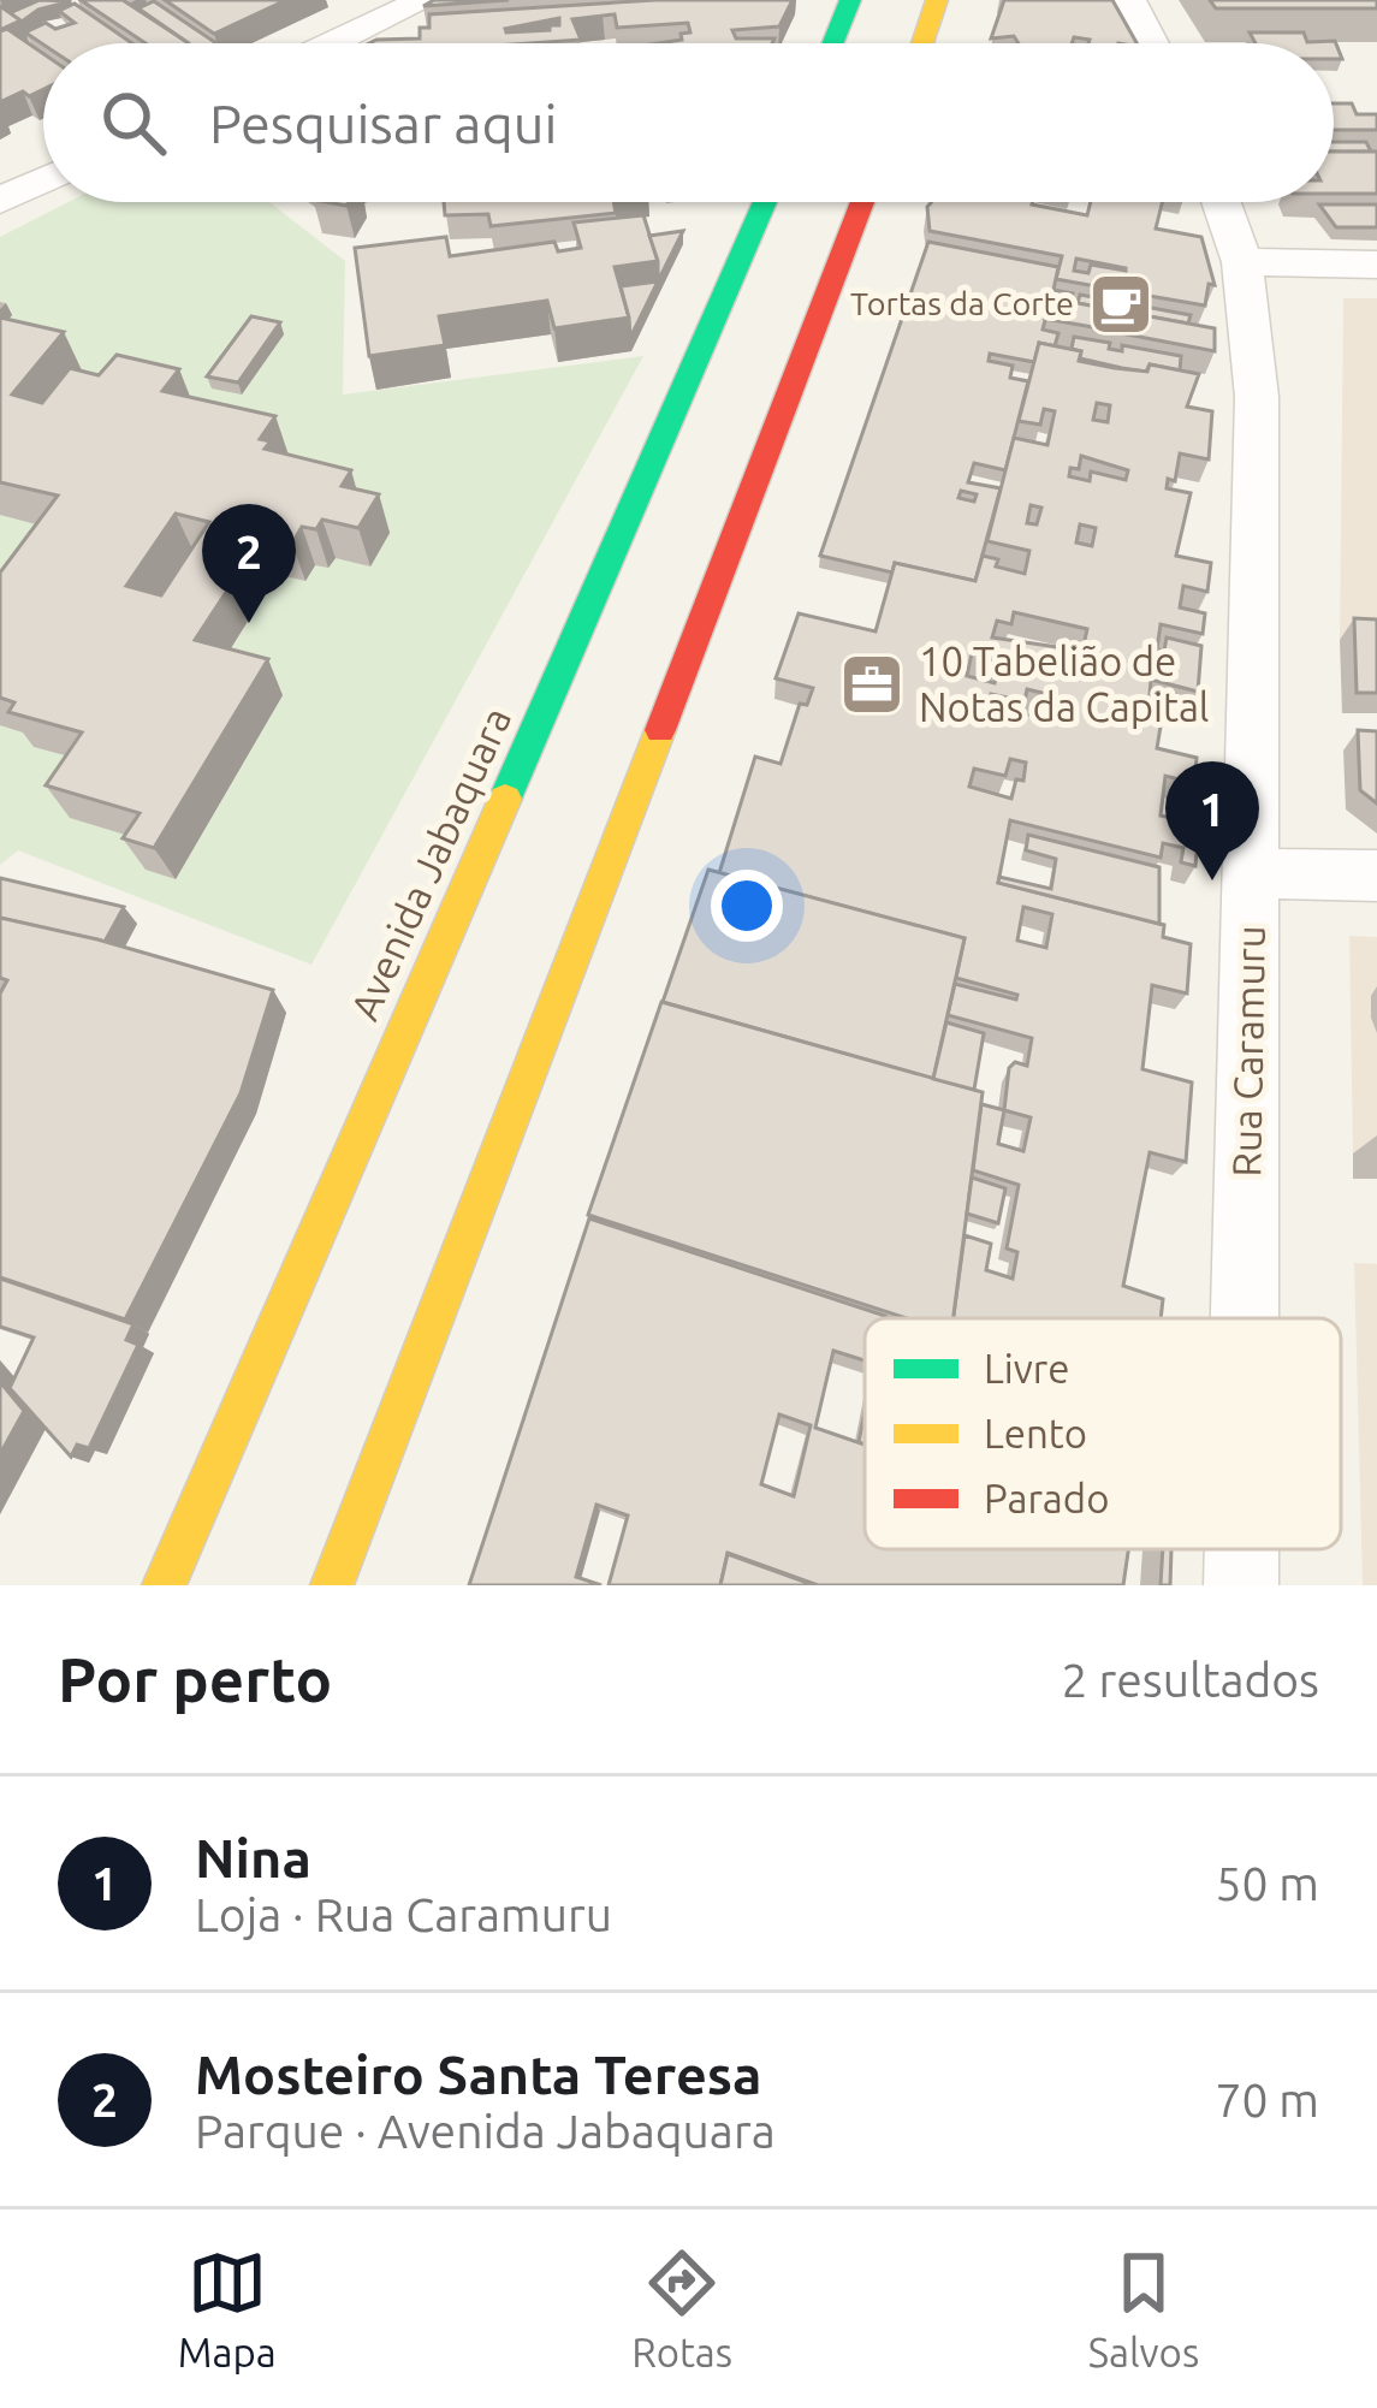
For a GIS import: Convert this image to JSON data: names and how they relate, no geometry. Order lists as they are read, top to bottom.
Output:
{
  "streets": {
    "main road": ["Avenida Jabaquara"],
    "street": ["Rua Caramuru"]
  },
  "places": {
    "cafe": ["Tortas da Corte"],
    "office": ["10 Tabelião de Notas da Capital"]
  },
  "legend": ["Livre", "Lento", "Parado"],
  "page": {
    "search": "Pesquisar aqui",
    "pins": ["2", "1"],
    "heading": ["Por perto", "2 resultados"],
    "list": [
      {
        "mark": "1",
        "name": "Nina",
        "note": "Loja · Rua Caramuru",
        "value": "50 m"
      },
      {
        "mark": "2",
        "name": "Mosteiro Santa Teresa",
        "note": "Parque · Avenida Jabaquara",
        "value": "70 m"
      }
    ],
    "nav": ["Mapa", "Rotas", "Salvos"]
  }
}
